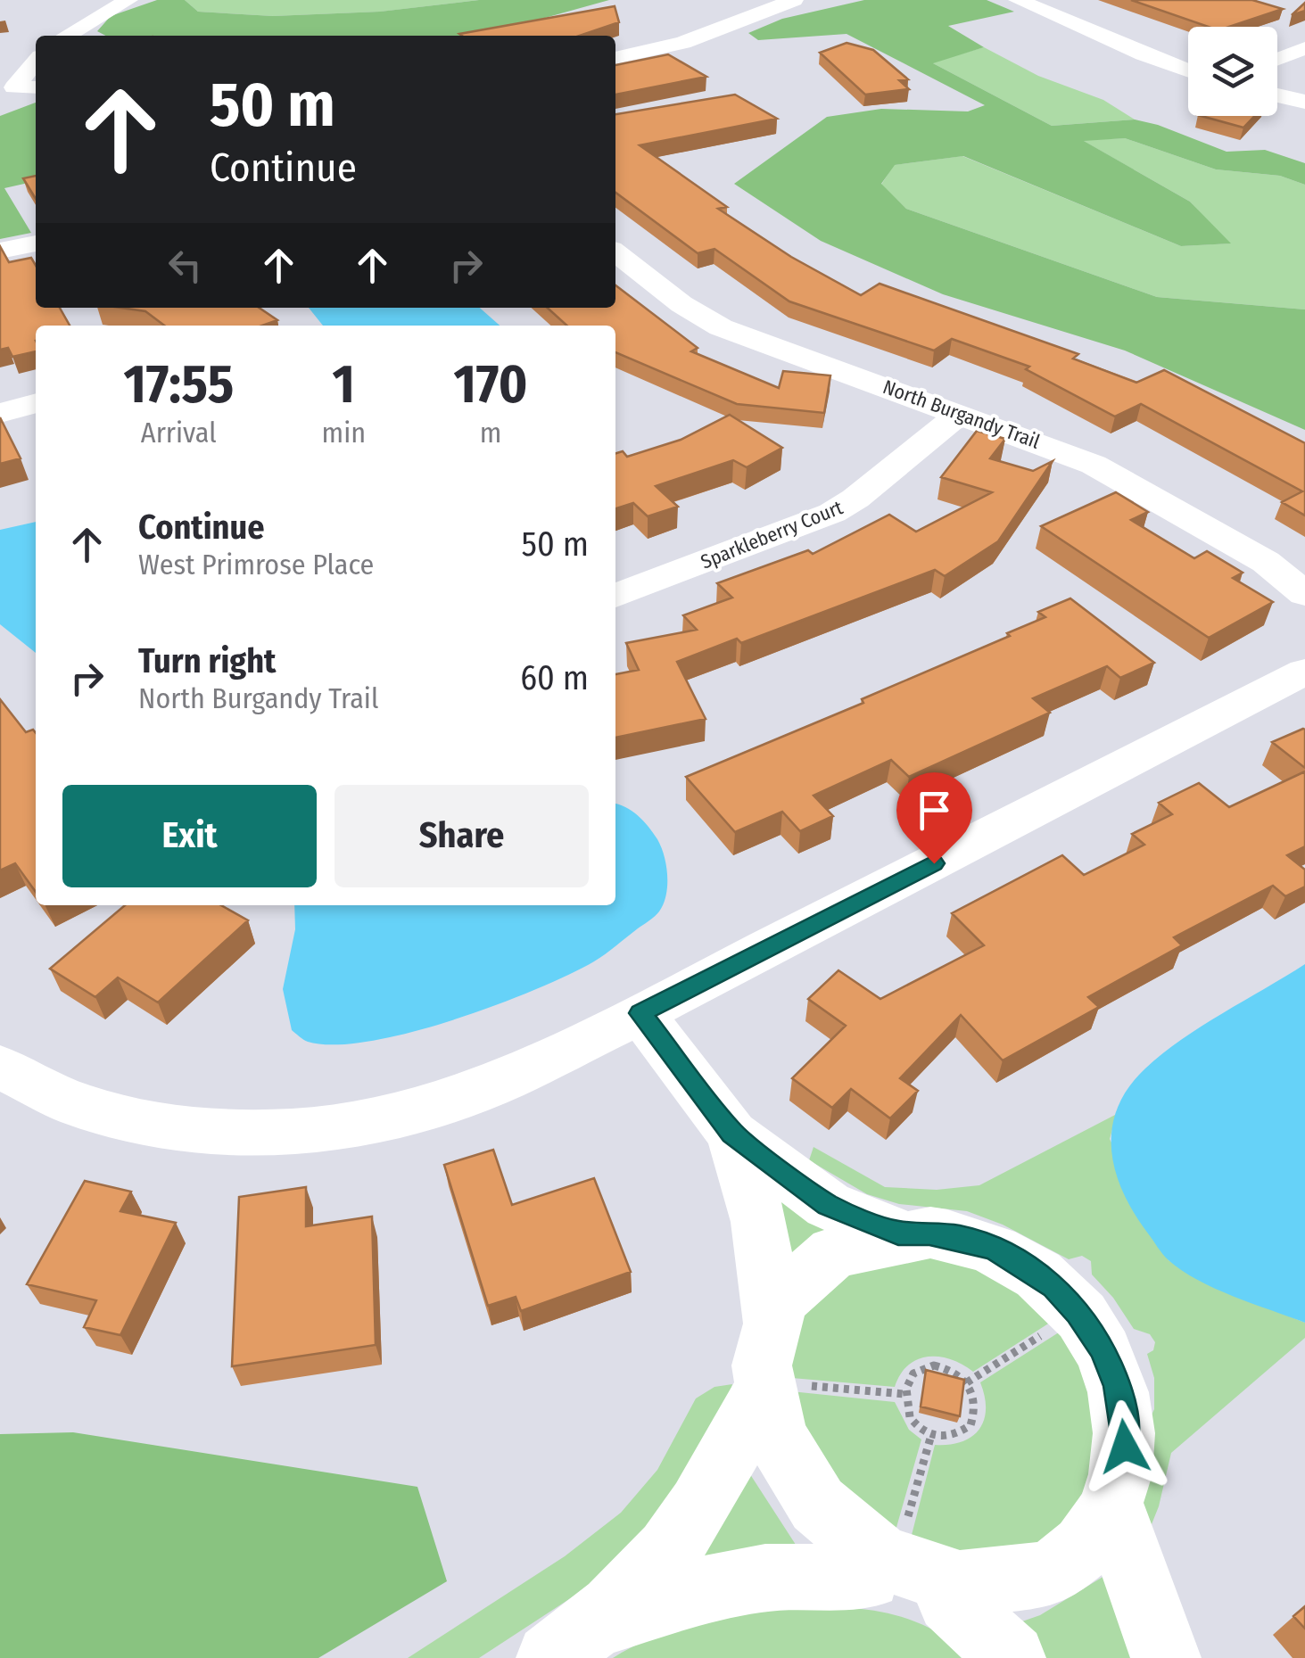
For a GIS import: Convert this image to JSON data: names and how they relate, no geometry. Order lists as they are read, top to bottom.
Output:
{
  "streets": {
    "street": ["North Burgandy Trail", "Sparkleberry Court"]
  },
  "crossings": [
    ["North Burgandy Trail", "Sparkleberry Court"]
  ],
  "page": {
    "turn": ["50 m", "Continue"],
    "eta": [
      "17:55",
      "Arrival",
      "1",
      "min",
      "170",
      "m"
    ],
    "list": [
      {
        "name": "Continue",
        "note": "West Primrose Place",
        "value": "50 m"
      },
      {
        "name": "Turn right",
        "note": "North Burgandy Trail",
        "value": "60 m"
      }
    ],
    "buttons": ["Exit", "Share"]
  }
}
